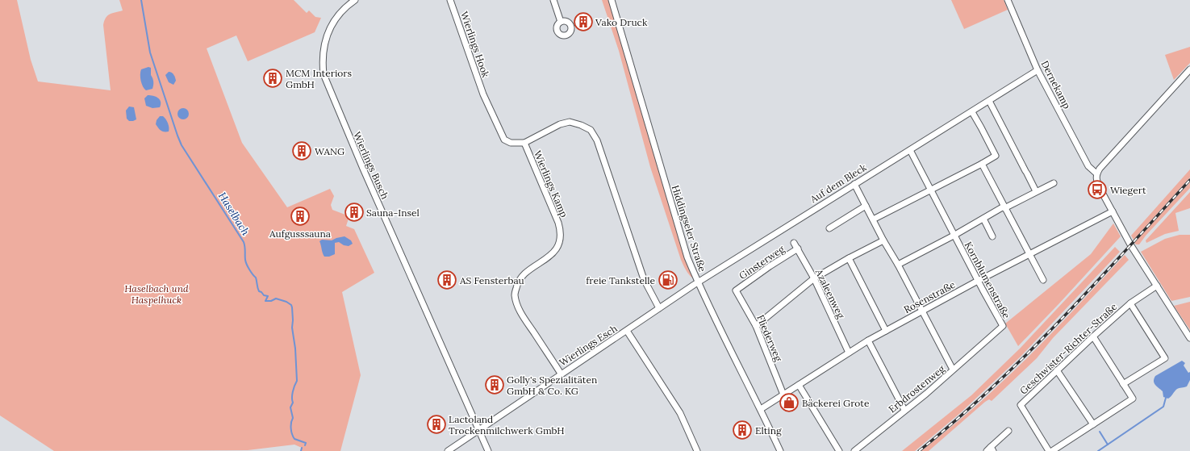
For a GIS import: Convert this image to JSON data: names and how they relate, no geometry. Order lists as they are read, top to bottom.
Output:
{
  "streets": {
    "street": [
      "Wierlings Hook",
      "Dernekamp",
      "Wierlings Busch",
      "Auf dem Bleck",
      "Wierlings Kamp",
      "Hiddingseler Straße",
      "Ginsterweg",
      "Kornblumenstraße",
      "Azaleenweg",
      "Rosenstraße",
      "Fliederweg",
      "Wierlings Esch",
      "Geschwister-Richter-Straße",
      "Erbdrostenweg"
    ]
  },
  "crossings": [
    ["Wierlings Hook", "Wierlings Kamp"],
    ["Dernekamp", "Auf dem Bleck"],
    ["Dernekamp", "Rosenstraße"],
    ["Dernekamp", "Geschwister-Richter-Straße"],
    ["Wierlings Busch", "Wierlings Esch"],
    ["Auf dem Bleck", "Hiddingseler Straße"],
    ["Auf dem Bleck", "Kornblumenstraße"],
    ["Auf dem Bleck", "Wierlings Esch"],
    ["Auf dem Bleck", "Erbdrostenweg"],
    ["Wierlings Kamp", "Wierlings Esch"],
    ["Hiddingseler Straße", "Rosenstraße"],
    ["Hiddingseler Straße", "Wierlings Esch"],
    ["Ginsterweg", "Azaleenweg"],
    ["Ginsterweg", "Fliederweg"],
    ["Kornblumenstraße", "Rosenstraße"],
    ["Kornblumenstraße", "Erbdrostenweg"],
    ["Azaleenweg", "Rosenstraße"],
    ["Rosenstraße", "Fliederweg"],
    ["Rosenstraße", "Erbdrostenweg"]
  ],
  "water": ["Haselbach"],
  "parks": ["Haselbach und Haspelhuck"],
  "places": {
    "building": [
      "Vako Druck",
      "MCM Interiors GmbH",
      "WANG",
      "Sauna-Insel",
      "Aufgusssauna",
      "AS Fensterbau",
      "Golly's Spezialitäten GmbH & Co. KG",
      "Lactoland Trockenmilchwerk GmbH",
      "Elting"
    ],
    "bus stop": ["Wiegert"],
    "fuel station": ["freie Tankstelle"],
    "shop": ["Bäckerei Grote"]
  }
}
